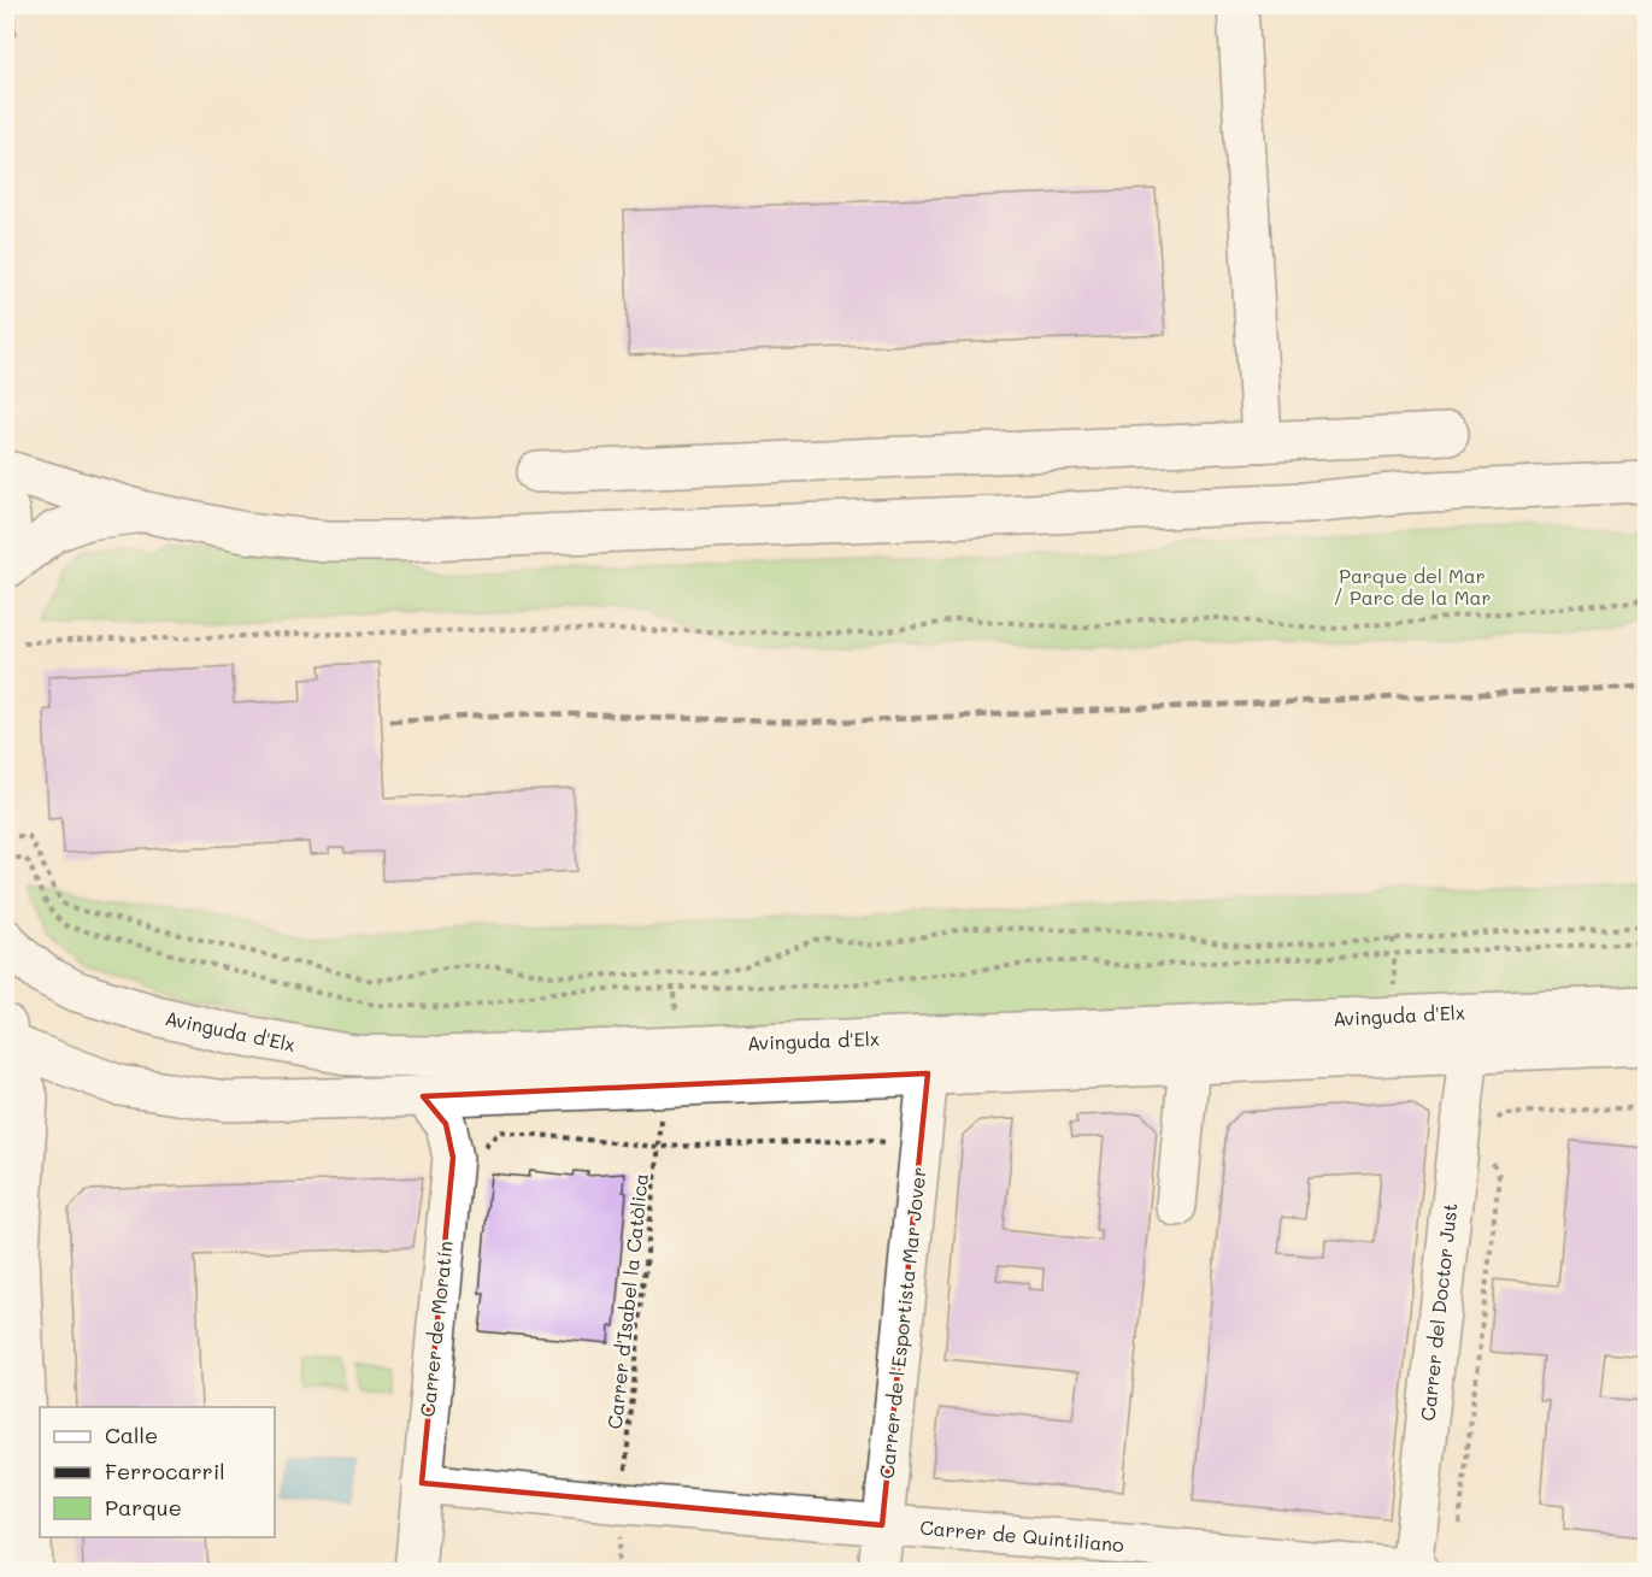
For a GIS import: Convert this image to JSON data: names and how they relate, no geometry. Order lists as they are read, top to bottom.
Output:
{
  "streets": {
    "street": [
      "Avinguda d'Elx",
      "Carrer del Doctor Just",
      "Carrer de l'Esportista Mar Jover",
      "Carrer de Moratín",
      "Carrer de Quintiliano"
    ],
    "path": ["Carrer d'Isabel la Catòlica"]
  },
  "crossings": [
    ["Avinguda d'Elx", "Carrer del Doctor Just"],
    ["Avinguda d'Elx", "Carrer de l'Esportista Mar Jover"],
    ["Avinguda d'Elx", "Carrer de Moratín"],
    ["Carrer d'Isabel la Catòlica", "Carrer de Quintiliano"],
    ["Carrer del Doctor Just", "Carrer de Quintiliano"],
    ["Carrer de l'Esportista Mar Jover", "Carrer de Quintiliano"],
    ["Carrer de Moratín", "Carrer de Quintiliano"]
  ],
  "parks": ["Parque del Mar / Parc de la Mar"],
  "legend": ["Calle", "Ferrocarril", "Parque"]
}
